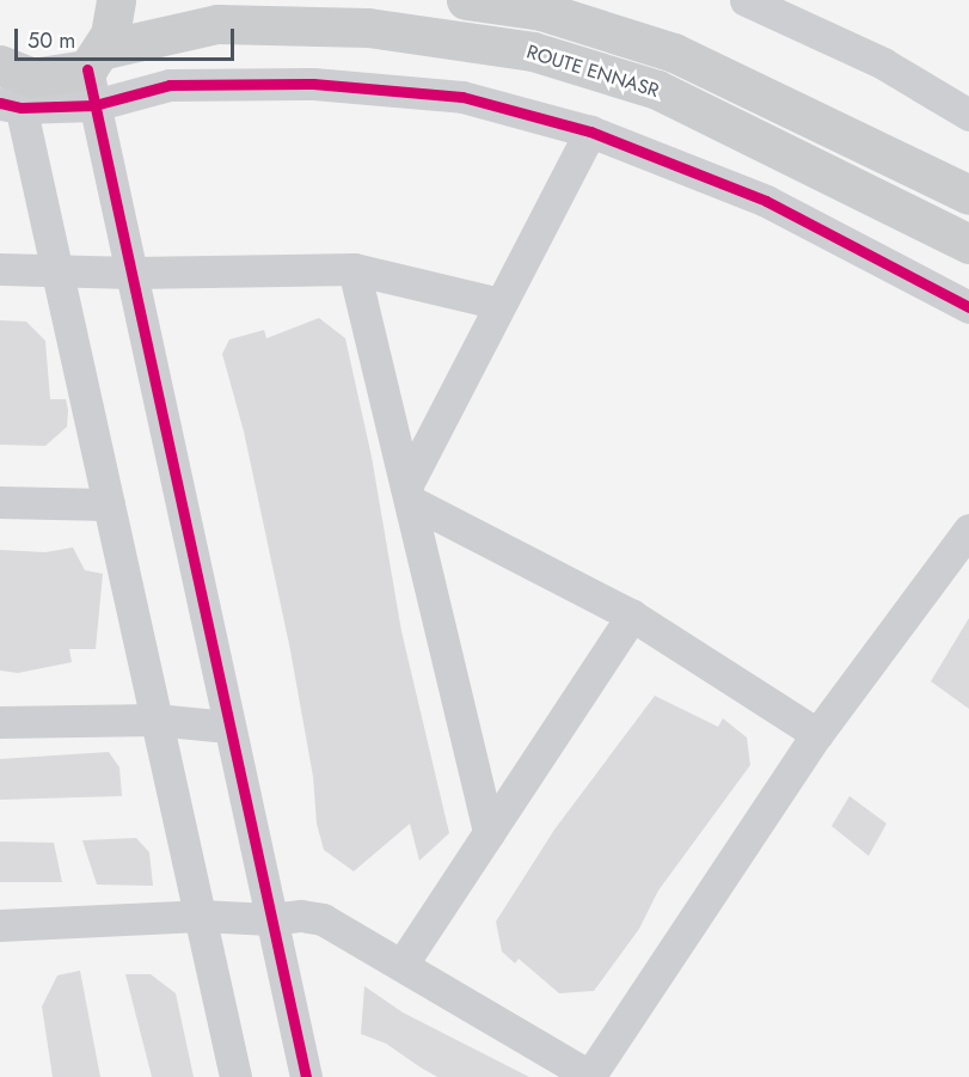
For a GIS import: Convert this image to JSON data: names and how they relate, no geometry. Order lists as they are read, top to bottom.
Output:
{
  "streets": {
    "main road": ["ROUTE ENNASR"]
  },
  "scale_bar": "50 m"
}
